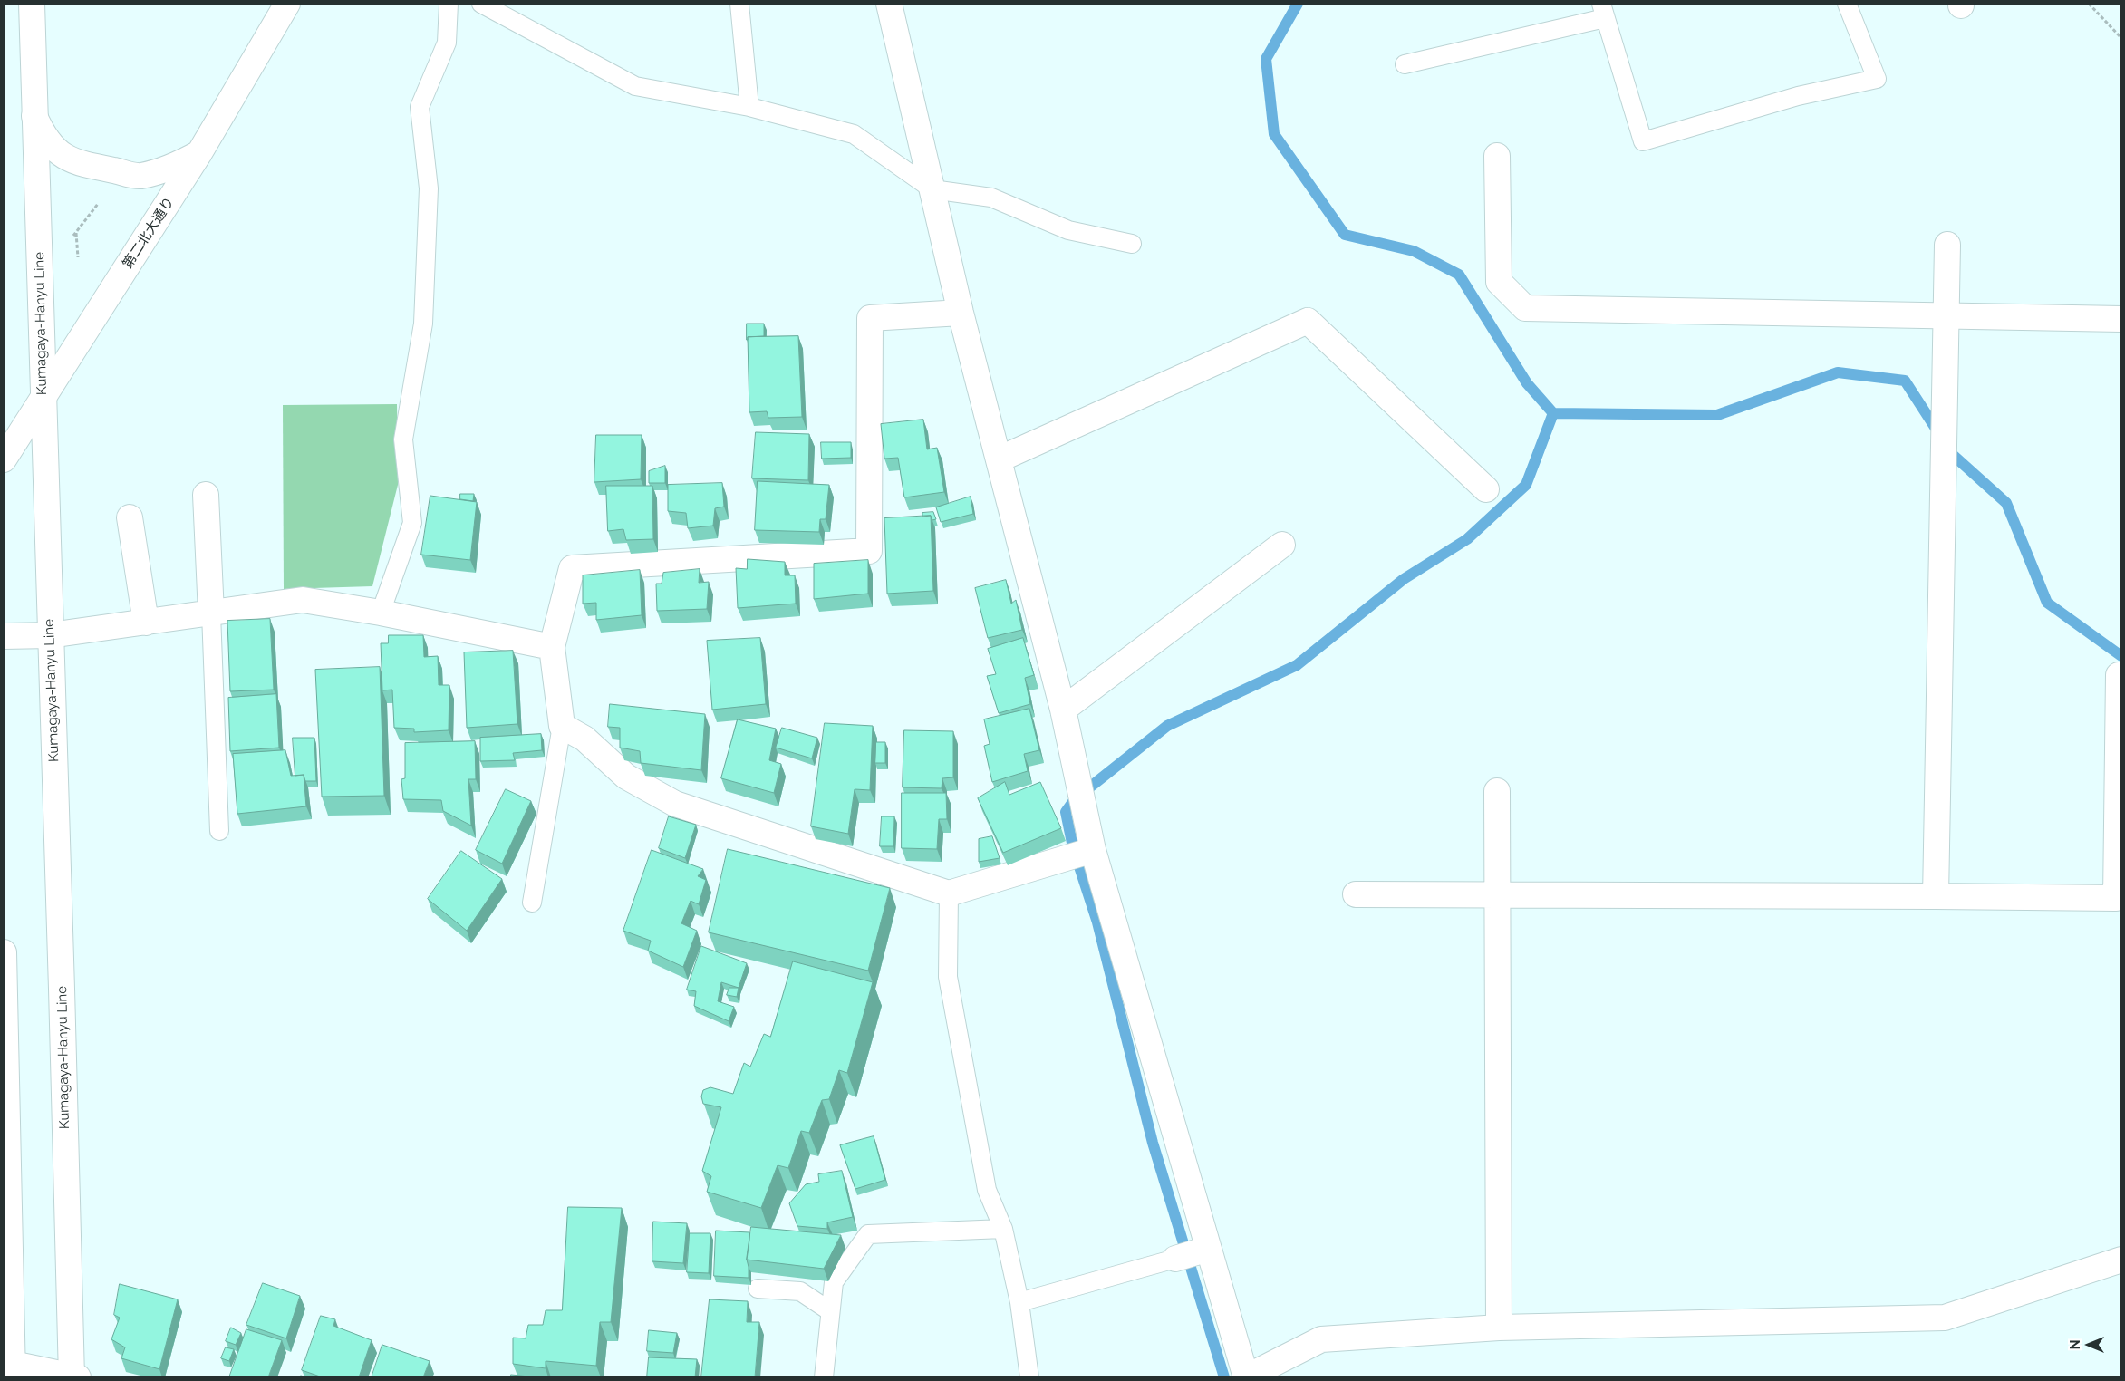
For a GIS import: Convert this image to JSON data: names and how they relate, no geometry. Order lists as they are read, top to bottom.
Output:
{
  "streets": {
    "street": ["第二北大通り", "Kumagaya-Hanyu Line"]
  },
  "crossings": [
    ["第二北大通り", "Kumagaya-Hanyu Line"]
  ],
  "north": "left"
}
